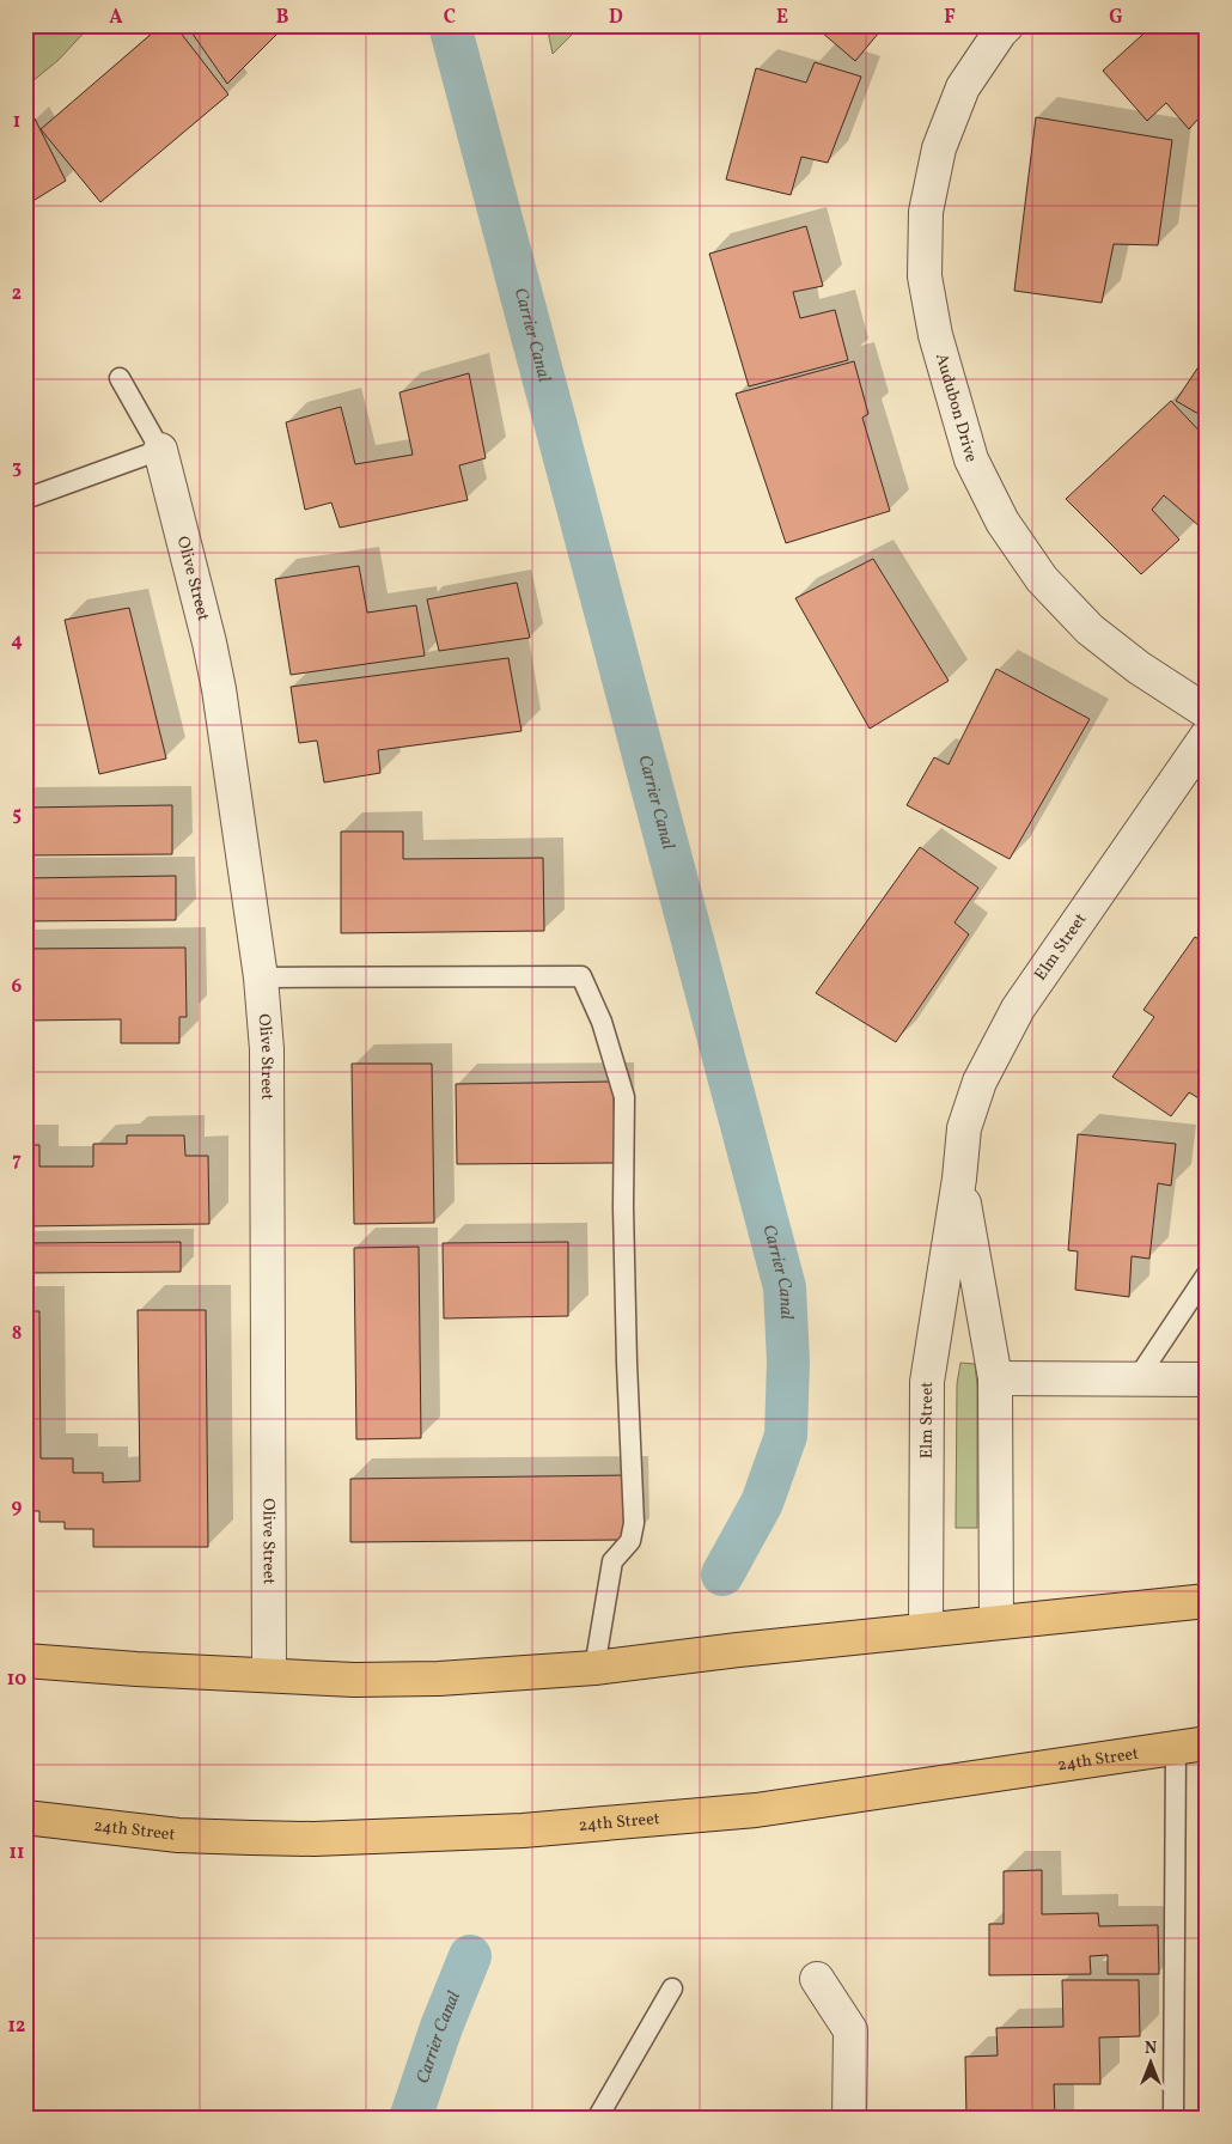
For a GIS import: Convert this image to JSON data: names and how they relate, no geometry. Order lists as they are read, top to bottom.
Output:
{
  "streets": {
    "main road": ["24th Street"],
    "street": ["Audubon Drive", "Olive Street", "Elm Street"]
  },
  "water": ["Carrier Canal"],
  "north": "top",
  "grid": {
    "columns": [
      "A",
      "B",
      "C",
      "D",
      "E",
      "F",
      "G"
    ],
    "rows": [
      "1",
      "2",
      "3",
      "4",
      "5",
      "6",
      "7",
      "8",
      "9",
      "10",
      "11",
      "12"
    ]
  }
}
